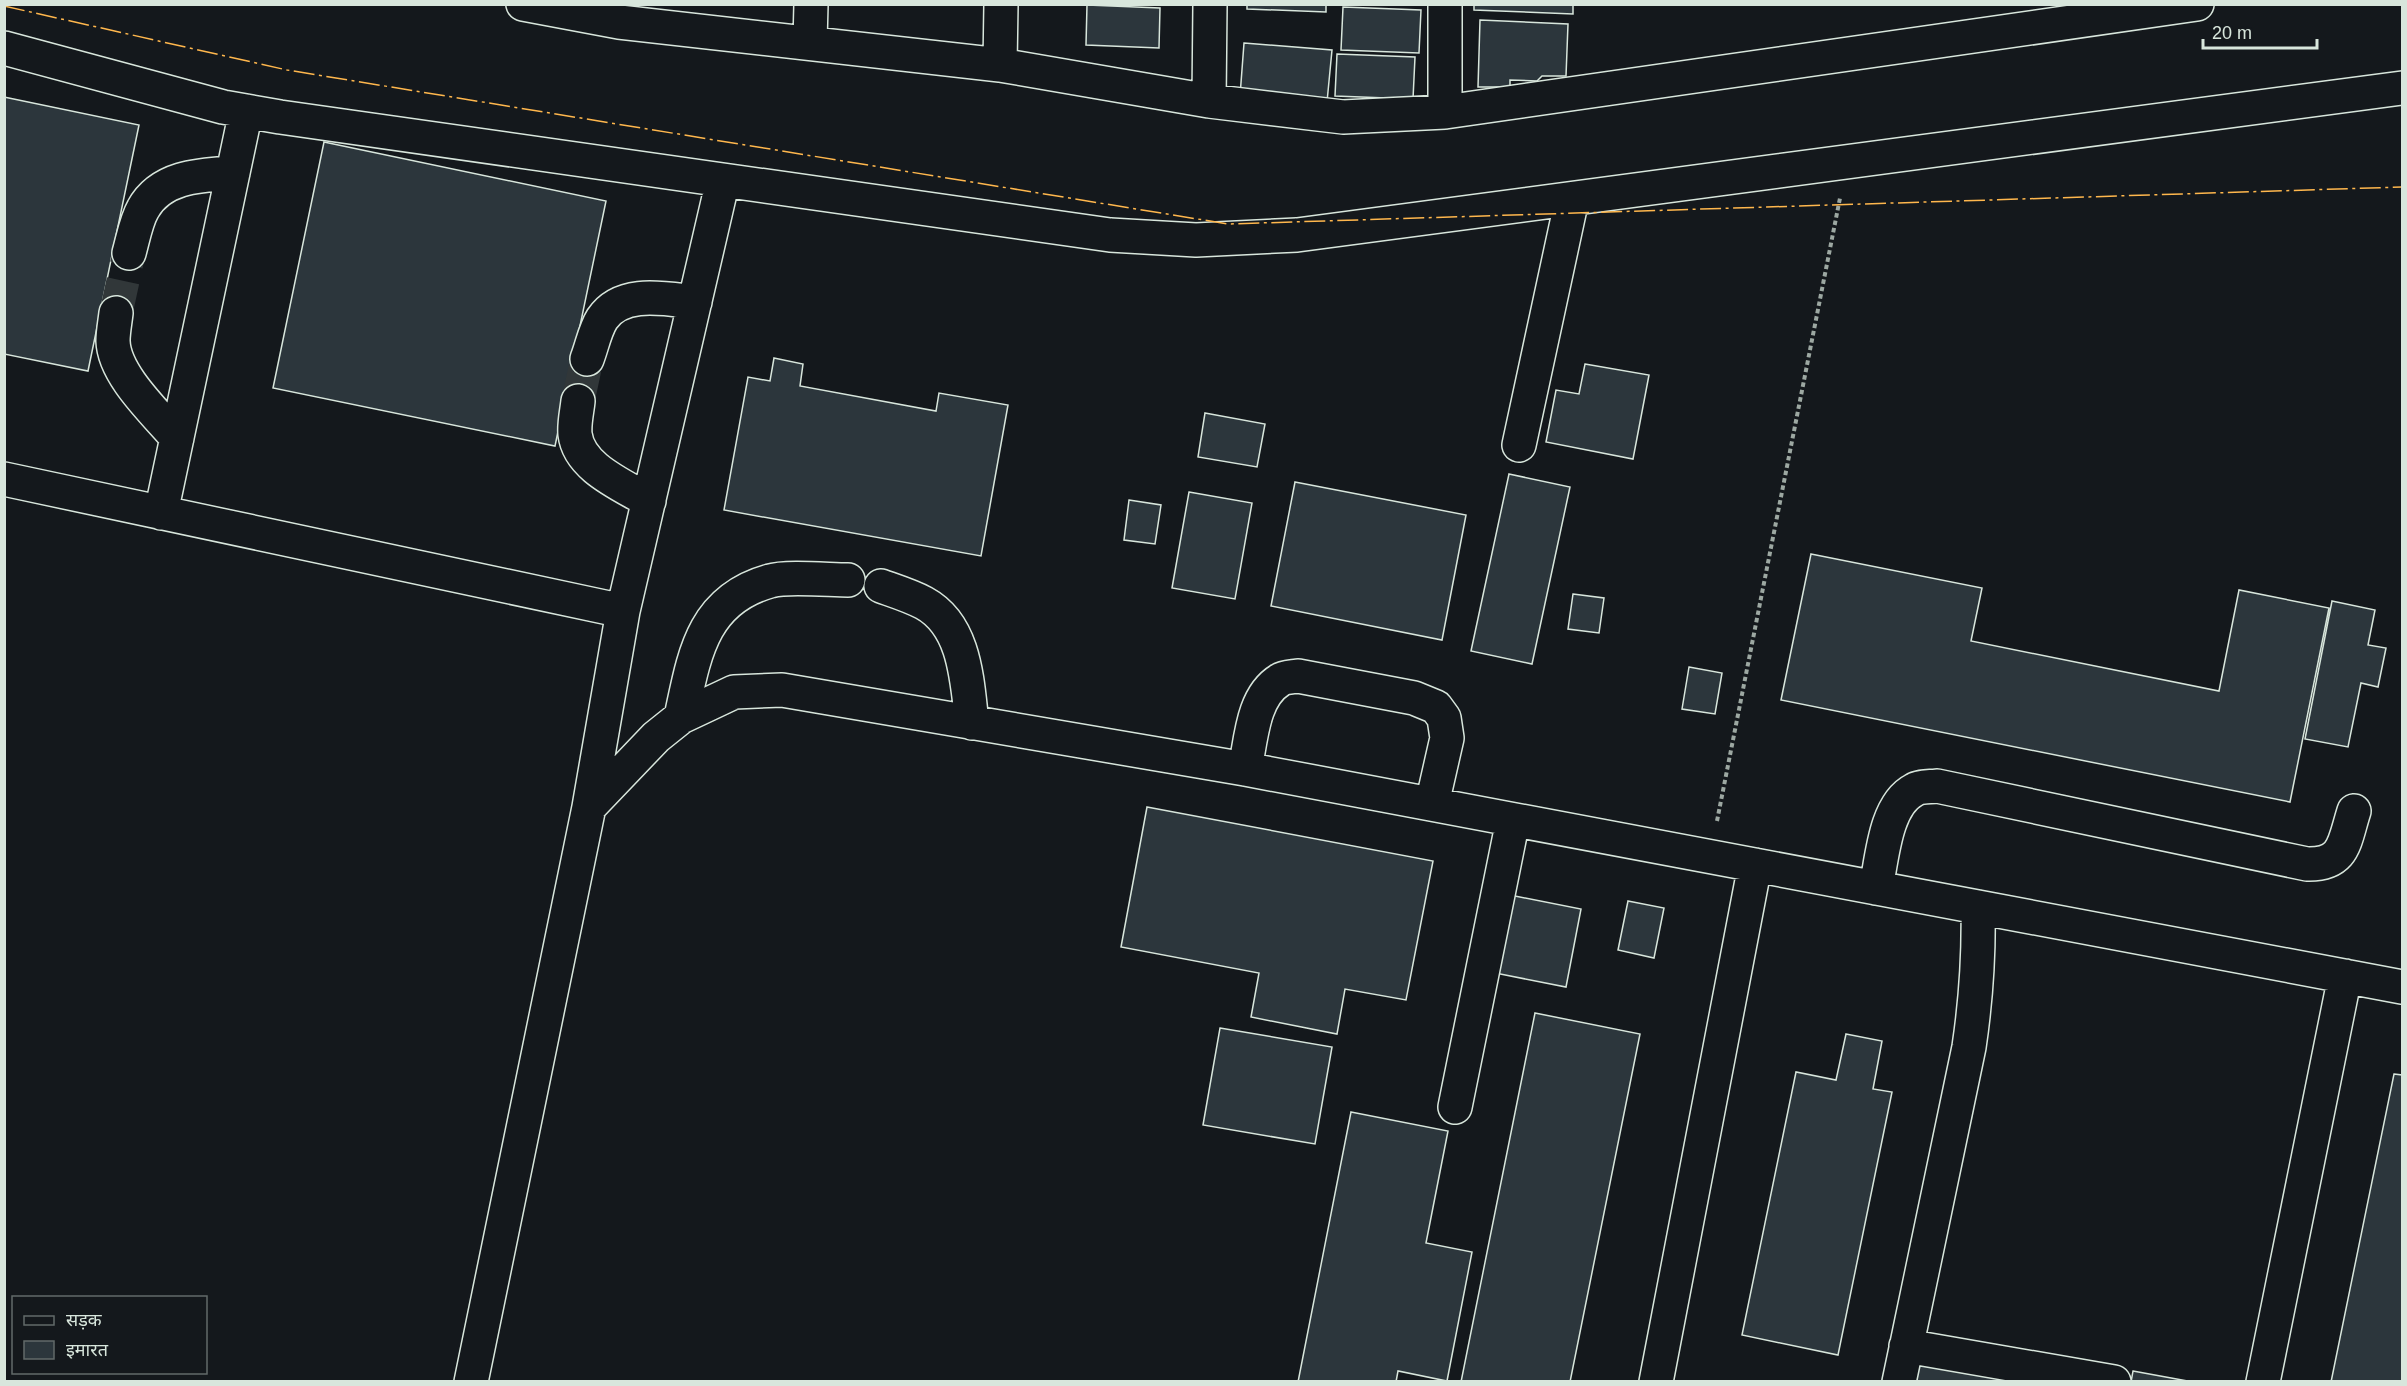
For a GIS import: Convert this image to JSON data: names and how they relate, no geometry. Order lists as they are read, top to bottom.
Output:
{
  "legend": ["सड़क", "इमारत"],
  "scale_bar": "20 m"
}
